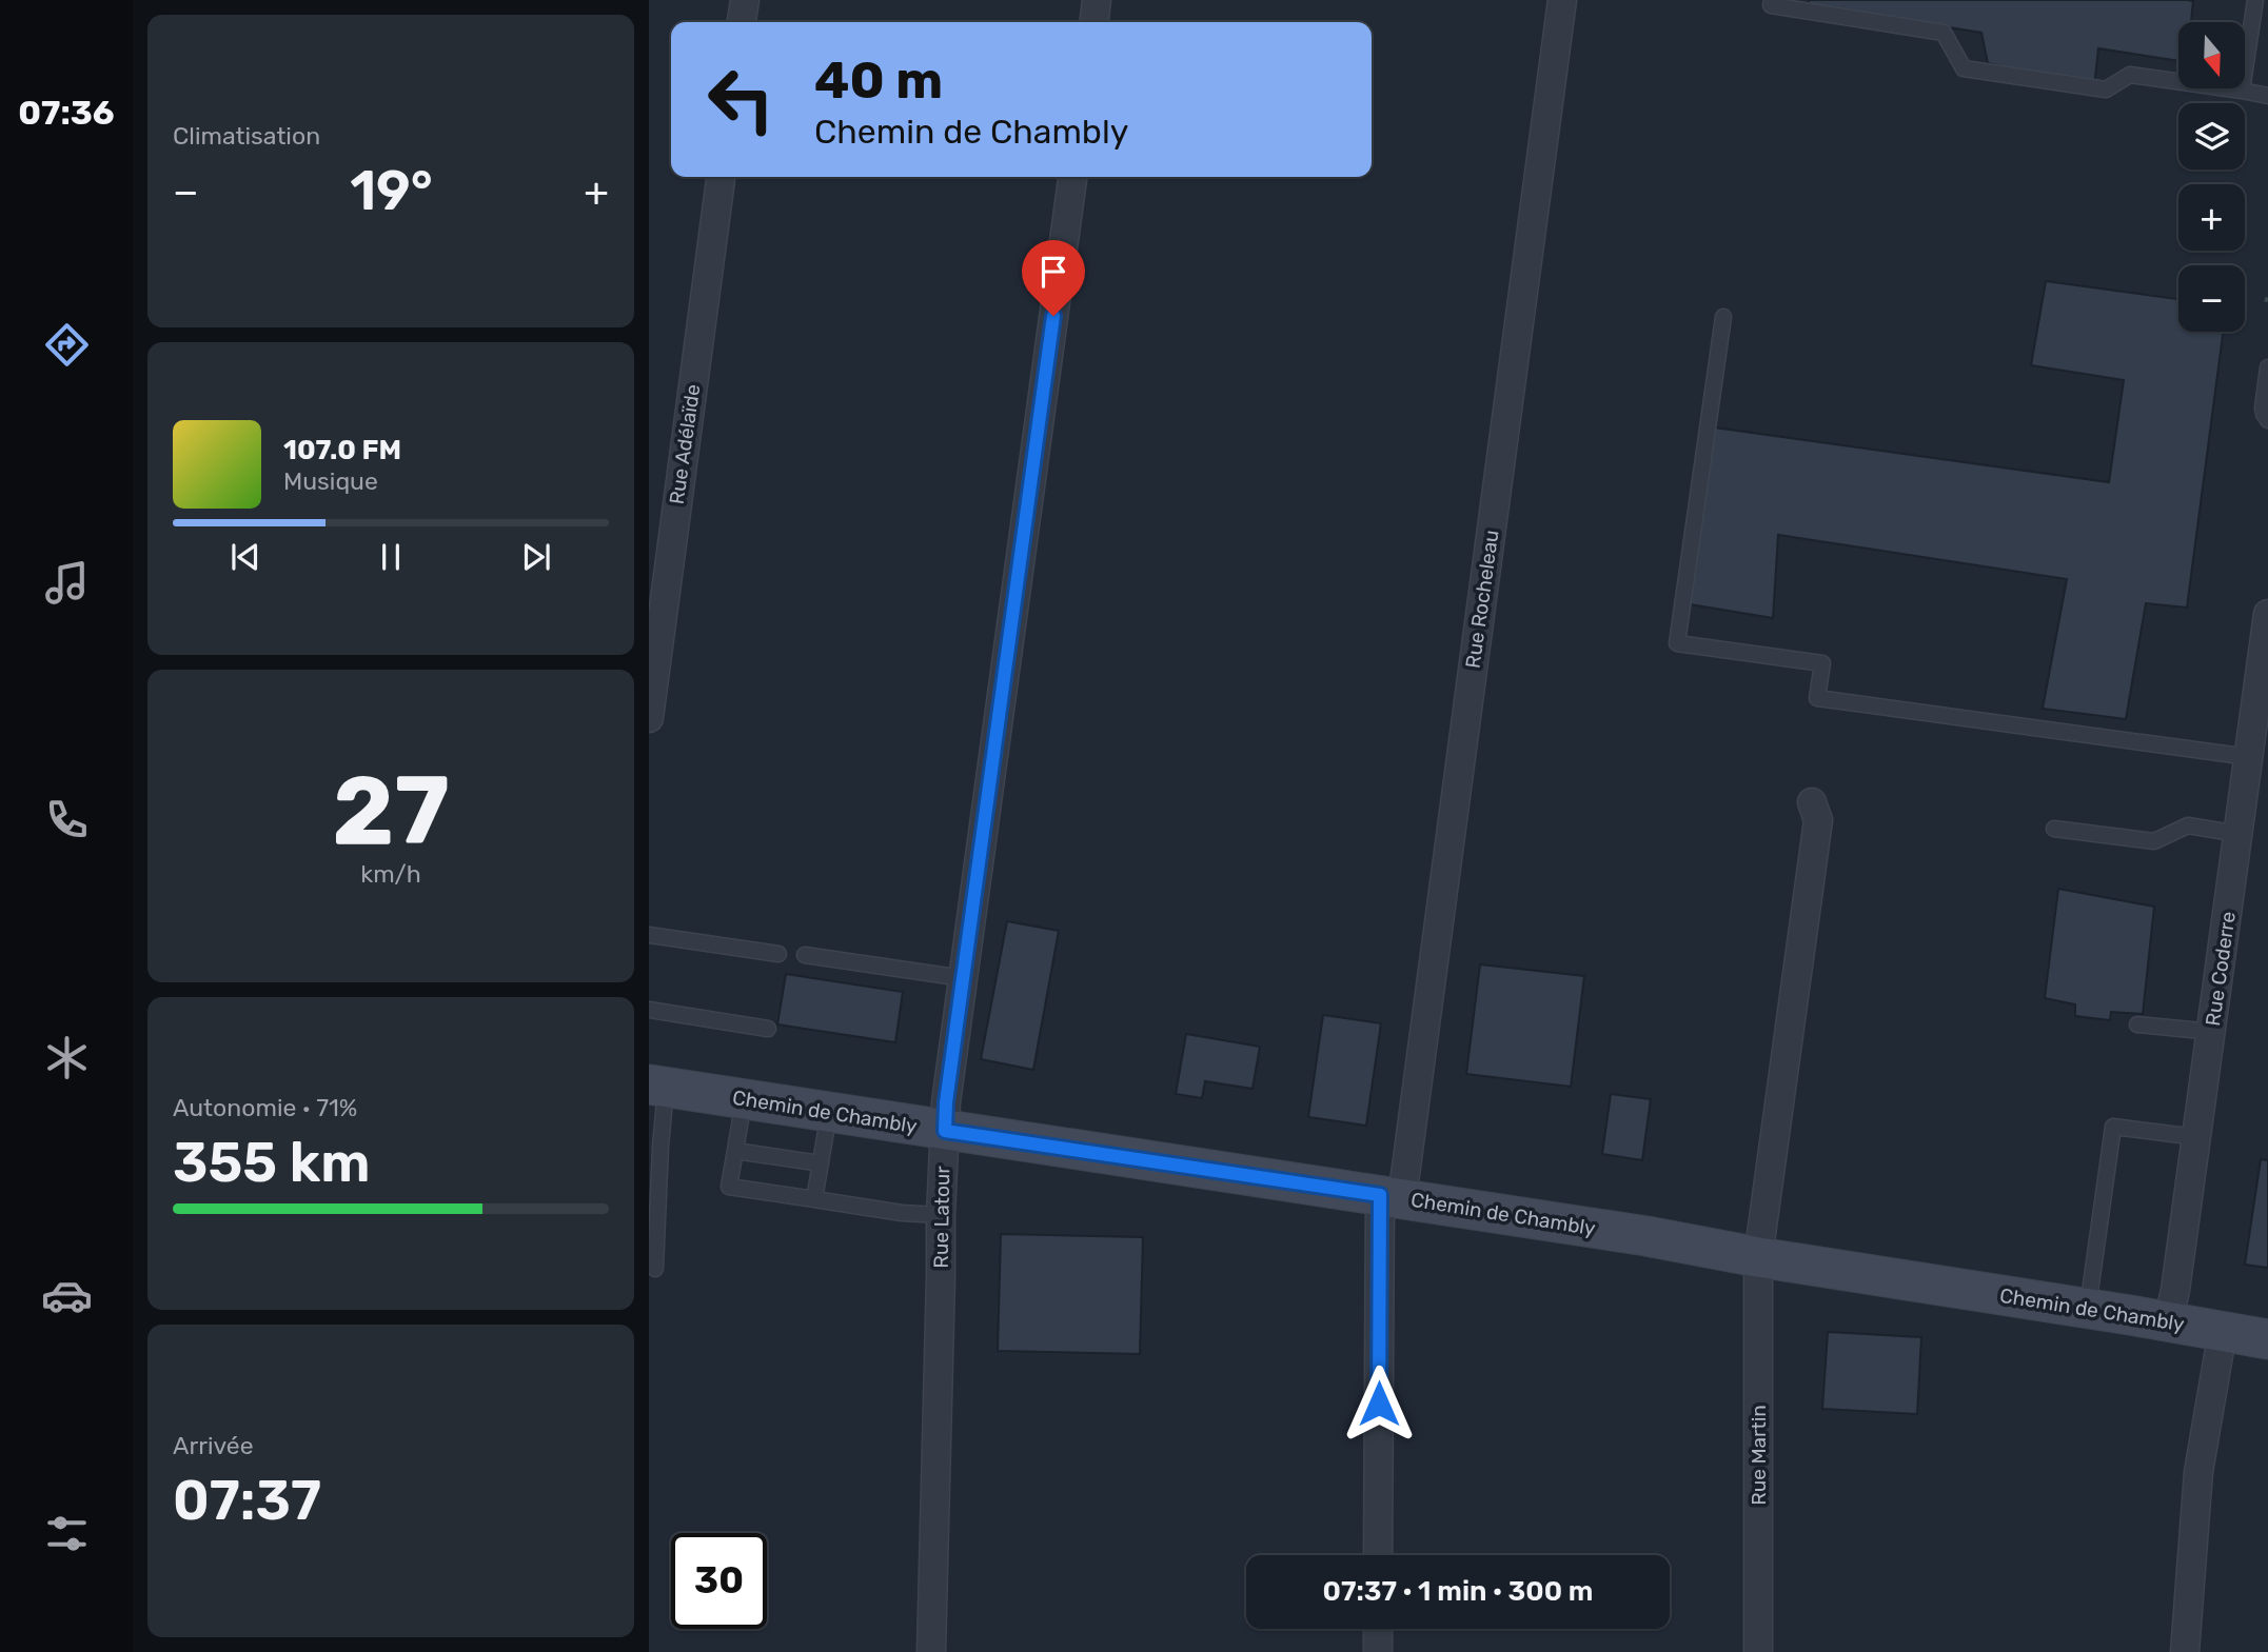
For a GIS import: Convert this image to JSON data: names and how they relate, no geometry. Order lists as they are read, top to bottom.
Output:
{
  "streets": {
    "street": [
      "Rue Adélaïde",
      "Rue Rocheleau",
      "Rue Coderre",
      "Chemin de Chambly",
      "Rue Latour",
      "Rue Martin"
    ]
  },
  "crossings": [
    ["Rue Rocheleau", "Chemin de Chambly"],
    ["Rue Coderre", "Chemin de Chambly"],
    ["Chemin de Chambly", "Rue Latour"],
    ["Chemin de Chambly", "Rue Martin"]
  ],
  "north": "bottom",
  "page": {
    "tabs": "07:36",
    "tile": [
      "Climatisation",
      ["27", "km/h"],
      ["Autonomie · 71%", "355 km"],
      ["Arrivée", "07:37"]
    ],
    "map_buttons": ["+", "−"],
    "turn": ["40 m", "Chemin de Chambly"],
    "heat": ["−", "19°", "+"],
    "song": ["107.0 FM", "Musique"],
    "limit": "30",
    "trip": "07:37 · 1 min · 300 m"
  }
}
